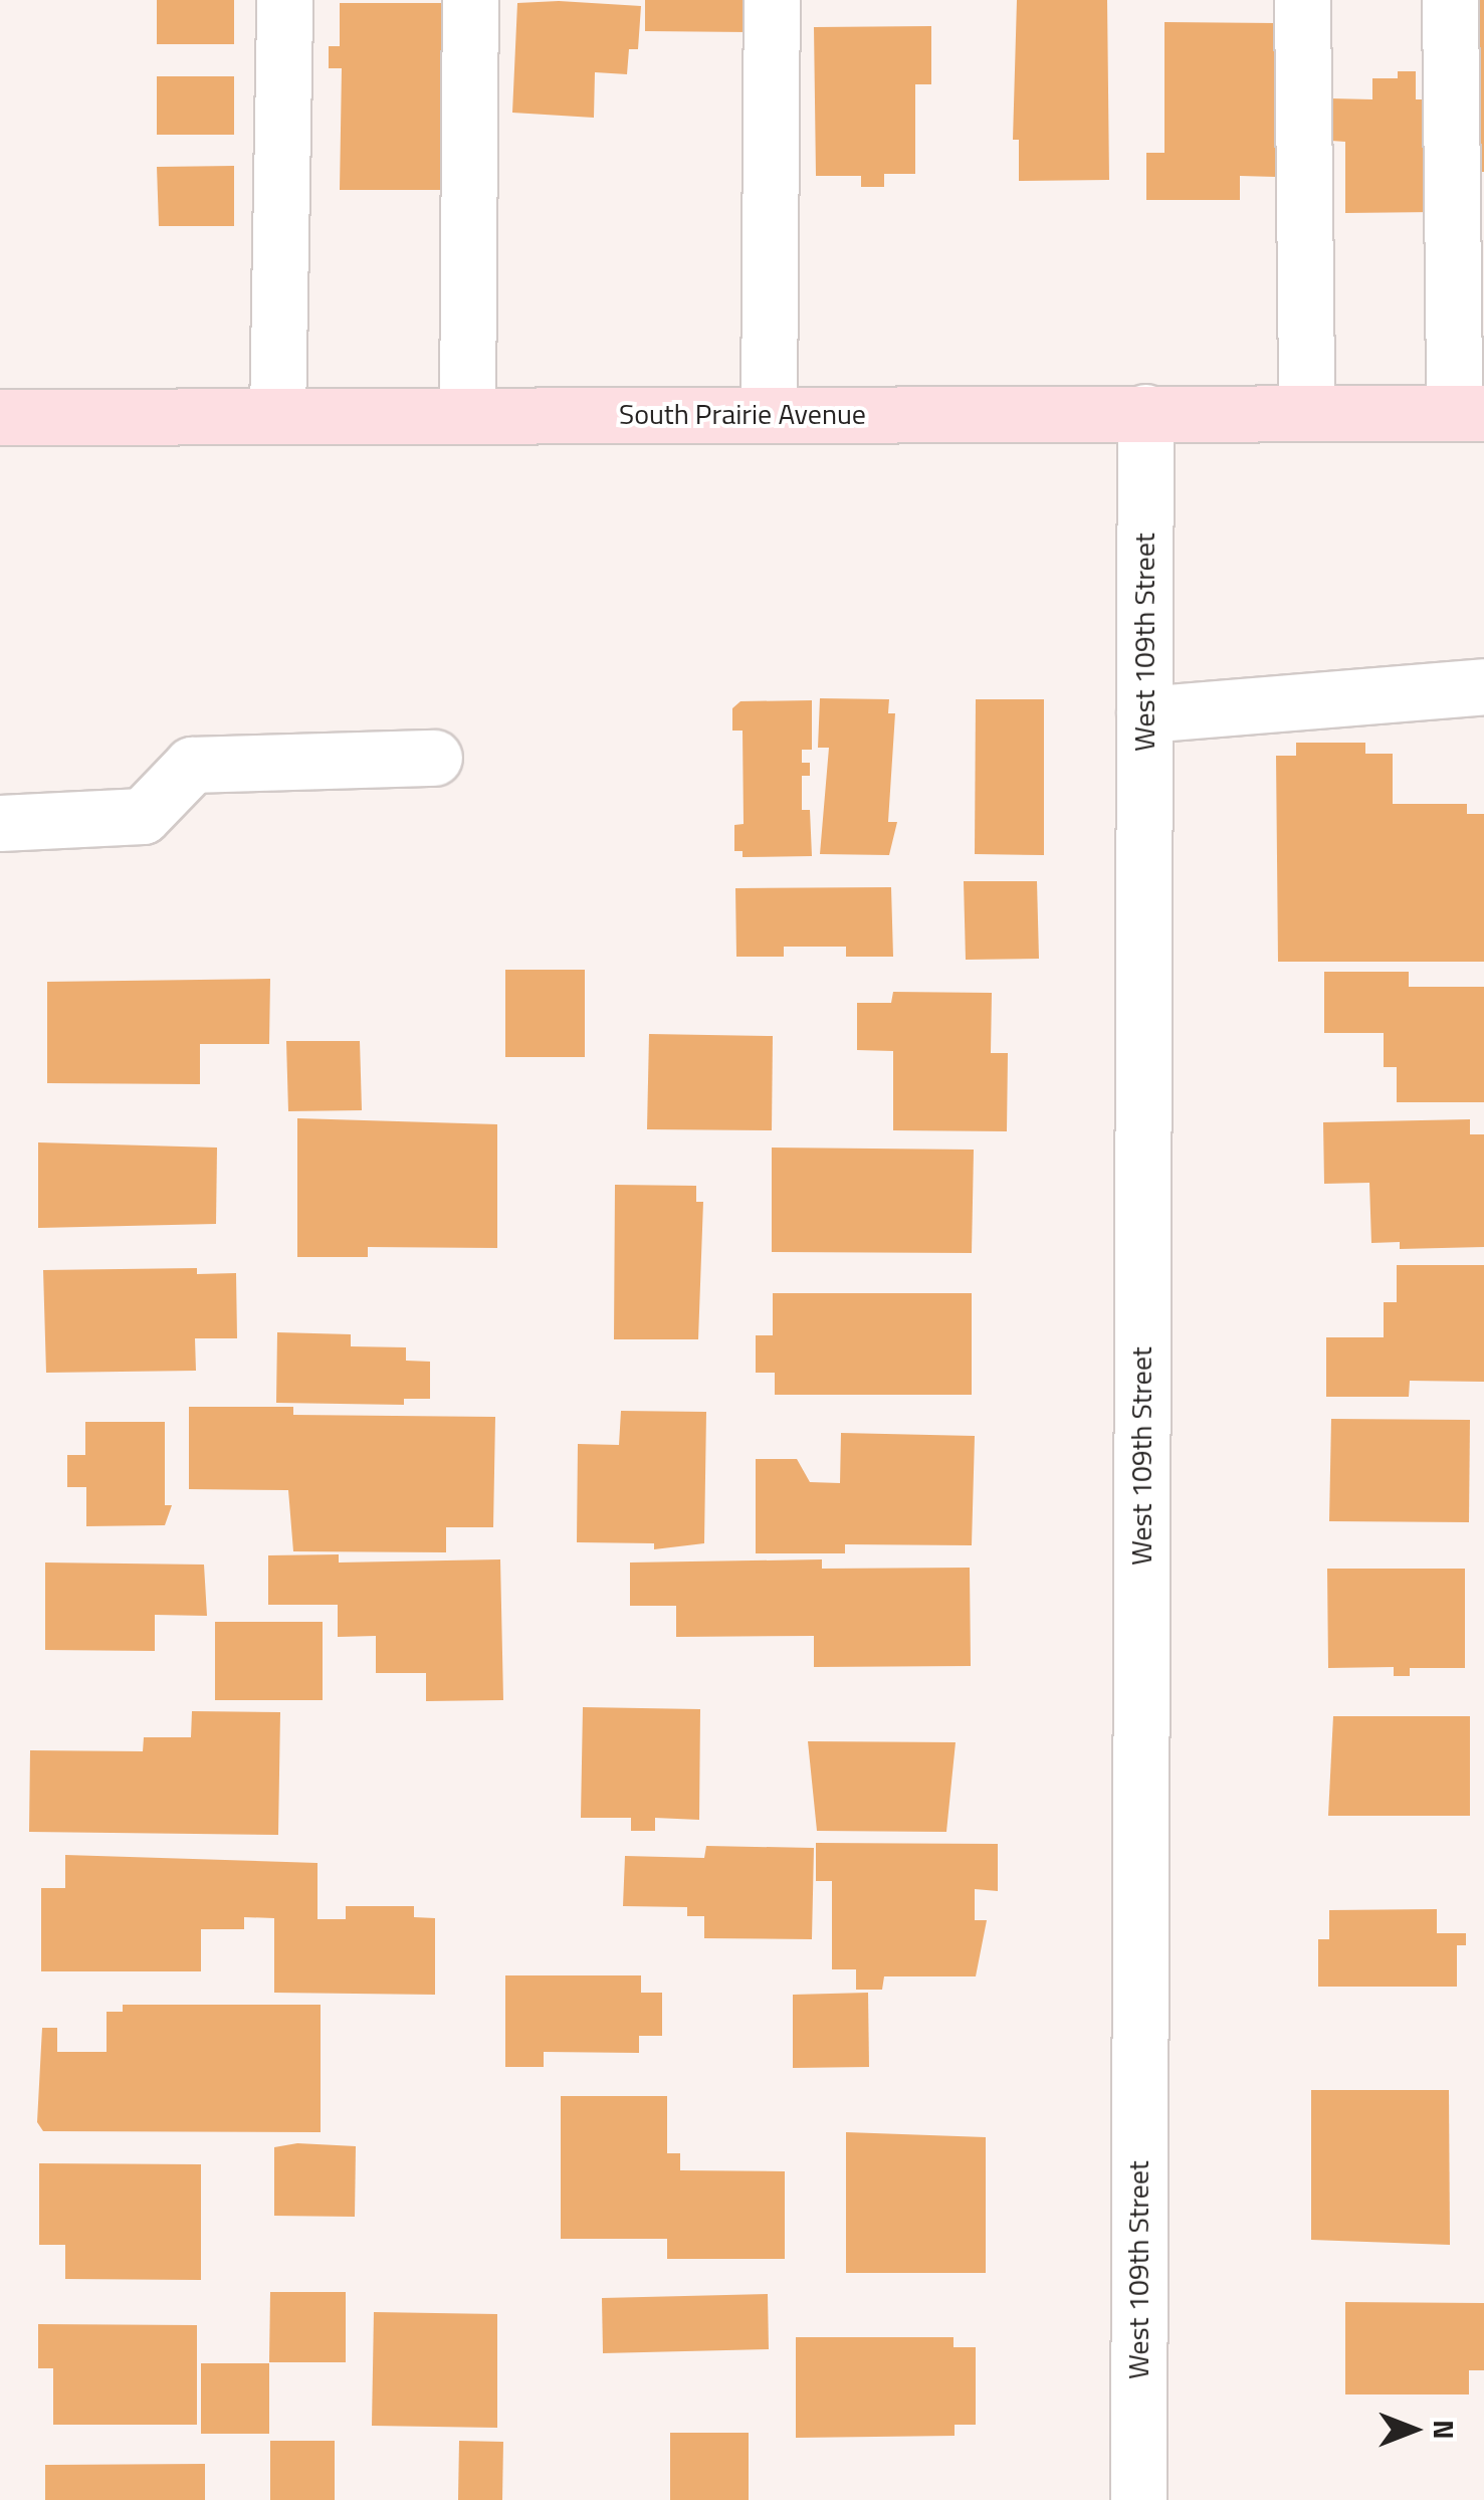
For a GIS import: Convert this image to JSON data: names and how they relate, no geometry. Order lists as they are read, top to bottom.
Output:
{
  "streets": {
    "main road": ["South Prairie Avenue"],
    "street": ["West 109th Street"]
  },
  "crossings": [
    ["South Prairie Avenue", "West 109th Street"]
  ],
  "north": "right"
}
